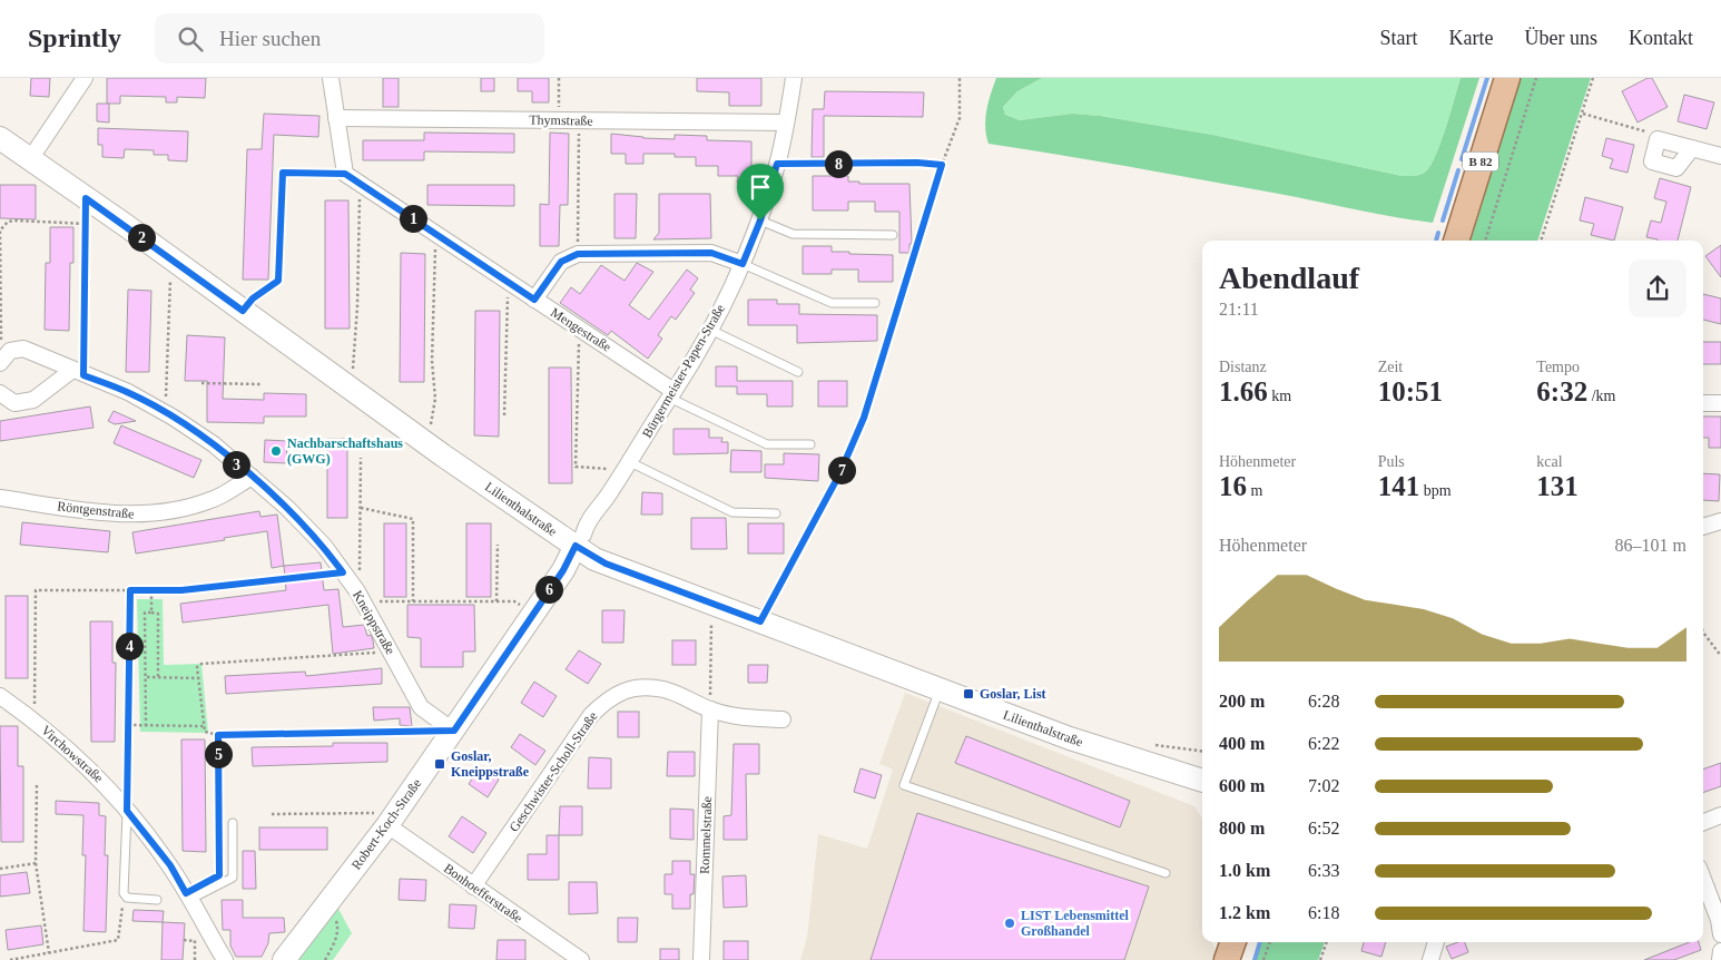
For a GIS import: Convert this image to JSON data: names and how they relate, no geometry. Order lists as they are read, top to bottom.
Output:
{
  "streets": {
    "main road": ["B 82"],
    "street": [
      "Thymstraße",
      "Mengestraße",
      "Bürgermeister-Papen-Straße",
      "Lilienthalstraße",
      "Röntgenstraße",
      "Kneippstraße",
      "Virchowstraße",
      "Geschwister-Scholl-Straße",
      "Robert-Koch-Straße",
      "Rommelstraße",
      "Bonhoefferstraße"
    ]
  },
  "crossings": [
    ["Thymstraße", "Bürgermeister-Papen-Straße"],
    ["Mengestraße", "Bürgermeister-Papen-Straße"],
    ["Bürgermeister-Papen-Straße", "Lilienthalstraße"],
    ["Bürgermeister-Papen-Straße", "Robert-Koch-Straße"],
    ["Lilienthalstraße", "Robert-Koch-Straße"],
    ["Röntgenstraße", "Kneippstraße"],
    ["Kneippstraße", "Robert-Koch-Straße"],
    ["Geschwister-Scholl-Straße", "Rommelstraße"],
    ["Geschwister-Scholl-Straße", "Bonhoefferstraße"],
    ["Robert-Koch-Straße", "Bonhoefferstraße"]
  ],
  "places": {
    "other": ["Nachbarschaftshaus (GWG)", "LIST Lebensmittel Großhandel"],
    "transit": ["Goslar, List", "Goslar, Kneippstraße"]
  },
  "page": {
    "header": "Sprintly",
    "search": "Hier suchen",
    "nav": [
      "Start",
      "Karte",
      "Über uns",
      "Kontakt"
    ],
    "pins": [
      "8",
      "1",
      "2",
      "3",
      "7",
      "6",
      "4",
      "5"
    ],
    "heading": ["Abendlauf", "21:11"],
    "stats": [
      ["Distanz", "1.66 km"],
      ["Zeit", "10:51"],
      ["Tempo", "6:32 /km"],
      ["Höhenmeter", "16 m"],
      ["Puls", "141 bpm"],
      ["kcal", "131"]
    ],
    "chart": ["Höhenmeter", "86–101 m"],
    "list": [
      {
        "name": "200 m",
        "note": "6:28"
      },
      {
        "name": "400 m",
        "note": "6:22"
      },
      {
        "name": "600 m",
        "note": "7:02"
      },
      {
        "name": "800 m",
        "note": "6:52"
      },
      {
        "name": "1.0 km",
        "note": "6:33"
      },
      {
        "name": "1.2 km",
        "note": "6:18"
      }
    ]
  }
}
